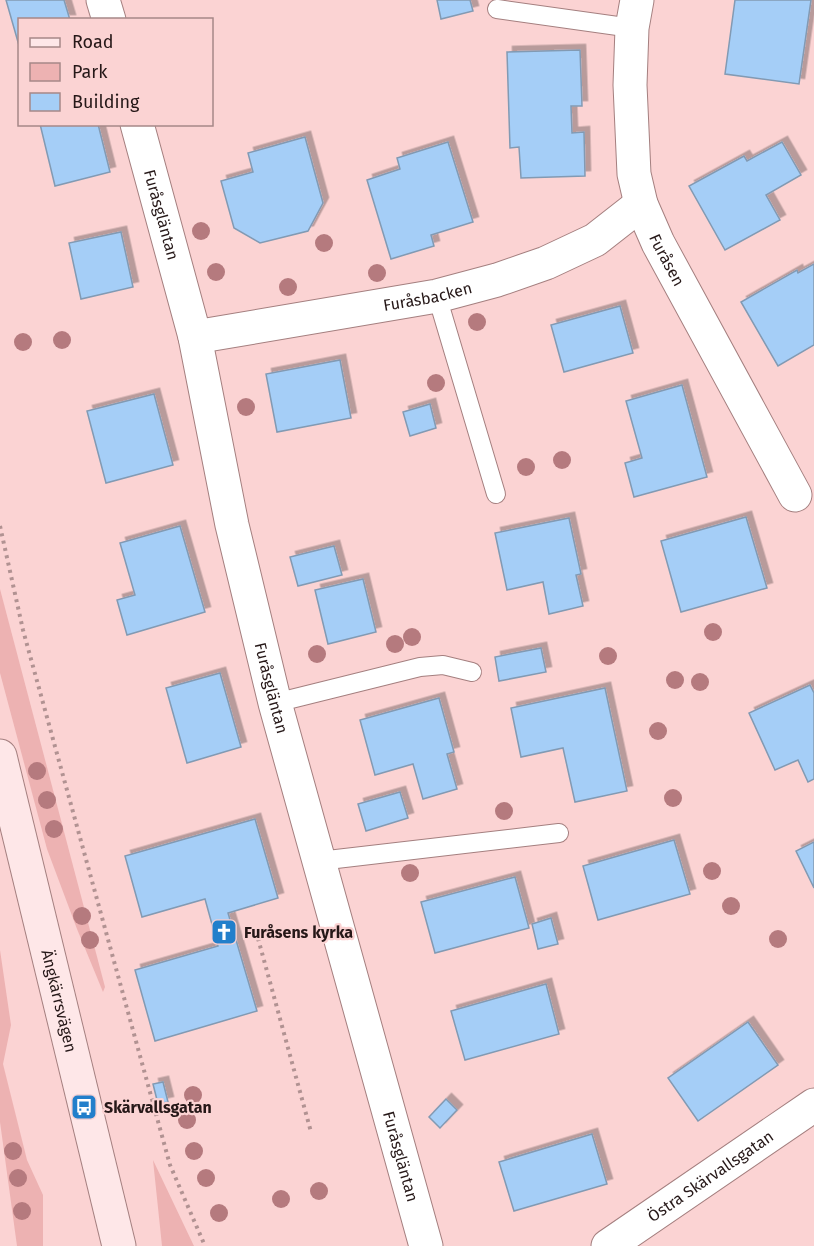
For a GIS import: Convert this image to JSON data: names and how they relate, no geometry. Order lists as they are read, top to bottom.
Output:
{
  "streets": {
    "street": [
      "Furåsgläntan",
      "Furåsen",
      "Furåsbacken",
      "Ängkärrsvägen",
      "Östra Skärvallsgatan"
    ]
  },
  "crossings": [
    ["Furåsgläntan", "Furåsbacken"],
    ["Furåsen", "Furåsbacken"]
  ],
  "places": {
    "church": ["Furåsens kyrka"],
    "bus stop": ["Skärvallsgatan"]
  },
  "legend": ["Road", "Park", "Building"]
}
